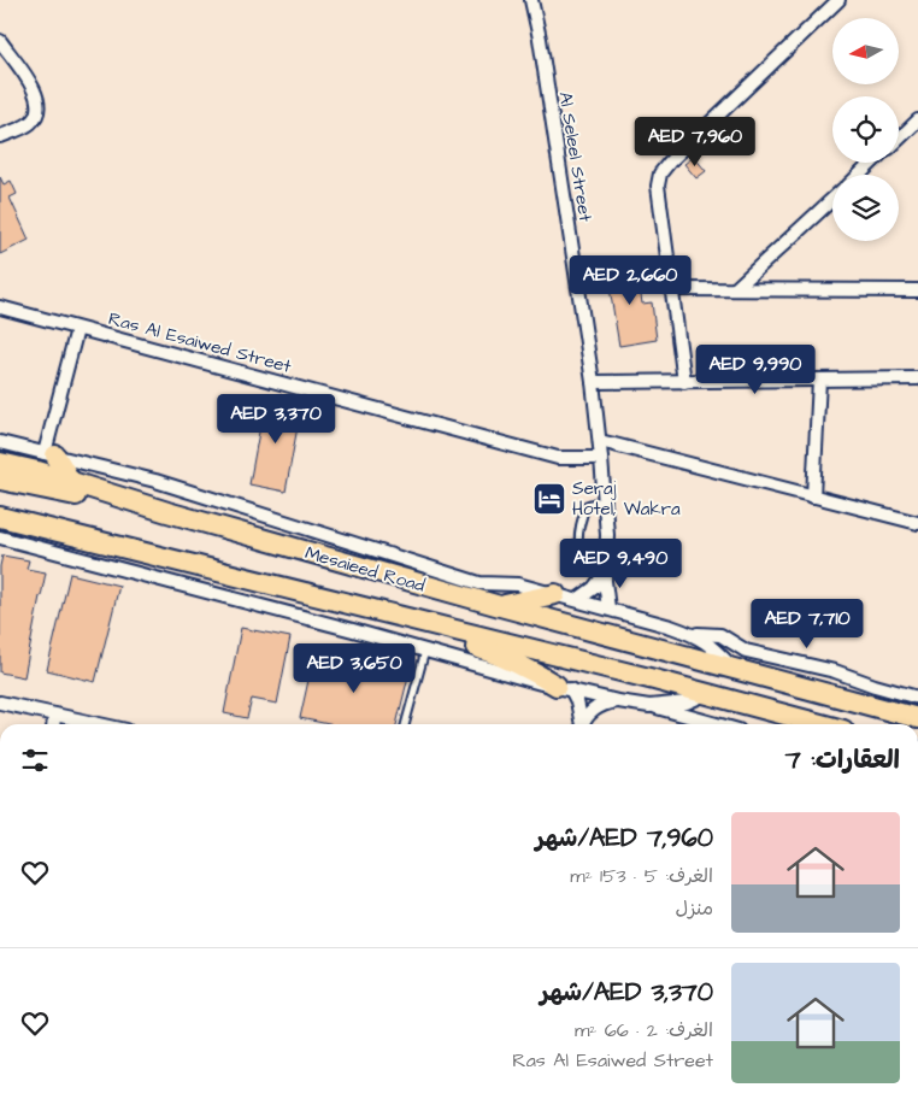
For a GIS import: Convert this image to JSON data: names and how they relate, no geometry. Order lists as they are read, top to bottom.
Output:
{
  "streets": {
    "highway": ["Mesaieed Road"],
    "street": ["Al Seleel Street", "Ras Al Esaiwed Street"]
  },
  "crossings": [
    ["Al Seleel Street", "Ras Al Esaiwed Street"],
    ["Al Seleel Street", "Mesaieed Road"]
  ],
  "places": {
    "hotel": ["Seraj Hotel, Wakra"]
  },
  "north": "left",
  "page": {
    "price": [
      "AED 7,960",
      "AED 2,660",
      "AED 9,990",
      "AED 3,370",
      "AED 9,490",
      "AED 7,710",
      "AED 3,650"
    ],
    "heading": "العقارات: 7",
    "list": [
      {
        "name": "AED 7,960/شهر",
        "note": "الغرف: 5 · 153 m² · منزل"
      },
      {
        "name": "AED 3,370/شهر",
        "note": "الغرف: 2 · 66 m² · Ras Al Esaiwed Street"
      }
    ]
  }
}
